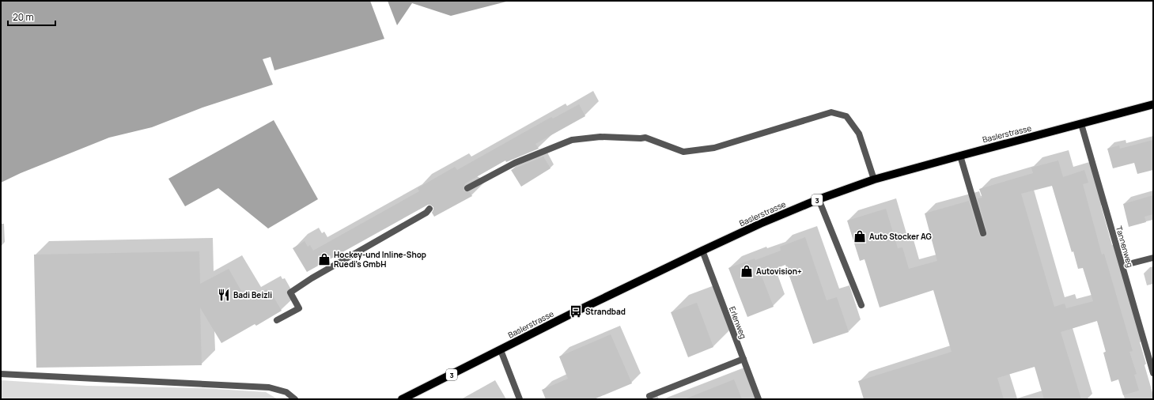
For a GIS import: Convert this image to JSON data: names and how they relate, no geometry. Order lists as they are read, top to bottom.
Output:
{
  "streets": {
    "main road": ["Baslerstrasse", "3"],
    "street": ["Tannenweg", "Erlenweg"]
  },
  "crossings": [
    ["Baslerstrasse", "Tannenweg"],
    ["Baslerstrasse", "Erlenweg"]
  ],
  "places": {
    "shop": ["Auto Stocker AG", "Hockey-und Inline-Shop Ruedi's GmbH", "Autovision+"],
    "restaurant": ["Badi Beizli"],
    "bus stop": ["Strandbad"]
  },
  "scale_bar": "20 m"
}
